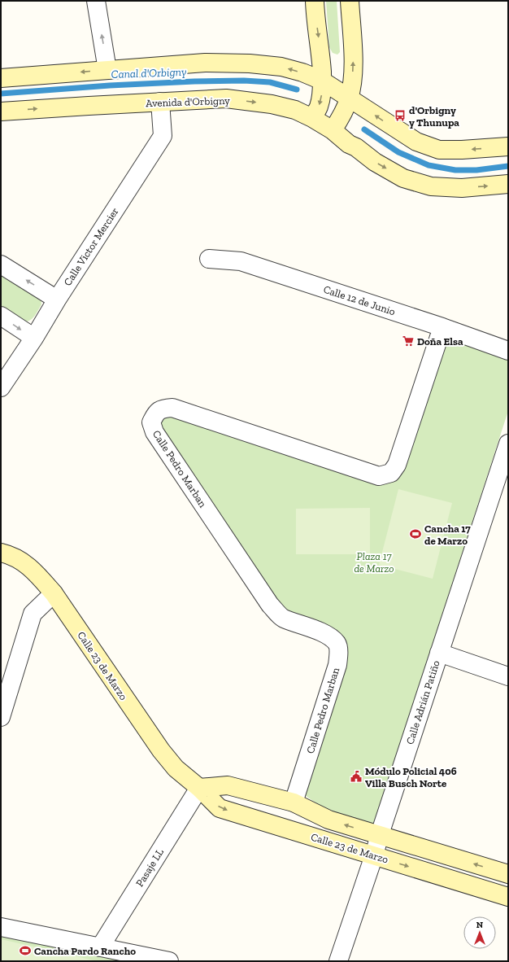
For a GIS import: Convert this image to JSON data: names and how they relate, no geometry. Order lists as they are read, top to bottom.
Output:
{
  "streets": {
    "street": [
      "Avenida d'Orbigny",
      "Calle Victor Mercier",
      "Calle 12 de Junio",
      "Calle Pedro Marban",
      "Calle 23 de Marzo",
      "Calle Adrián Patiño",
      "Pasaje LL"
    ]
  },
  "crossings": [
    ["Avenida d'Orbigny", "Calle Victor Mercier"],
    ["Calle 12 de Junio", "Calle Pedro Marban"],
    ["Calle Pedro Marban", "Calle 23 de Marzo"],
    ["Calle 23 de Marzo", "Calle Adrián Patiño"],
    ["Calle 23 de Marzo", "Pasaje LL"]
  ],
  "water": ["Canal d'Orbigny"],
  "parks": ["Plaza 17 de Marzo"],
  "places": {
    "bus stop": ["d'Orbigny y Thunupa"],
    "supermarket": ["Doña Elsa"],
    "sports": ["Cancha 17 de Marzo", "Cancha Pardo Rancho"],
    "public building": ["Módulo Policial 406 Villa Busch Norte"]
  },
  "north": "top"
}
